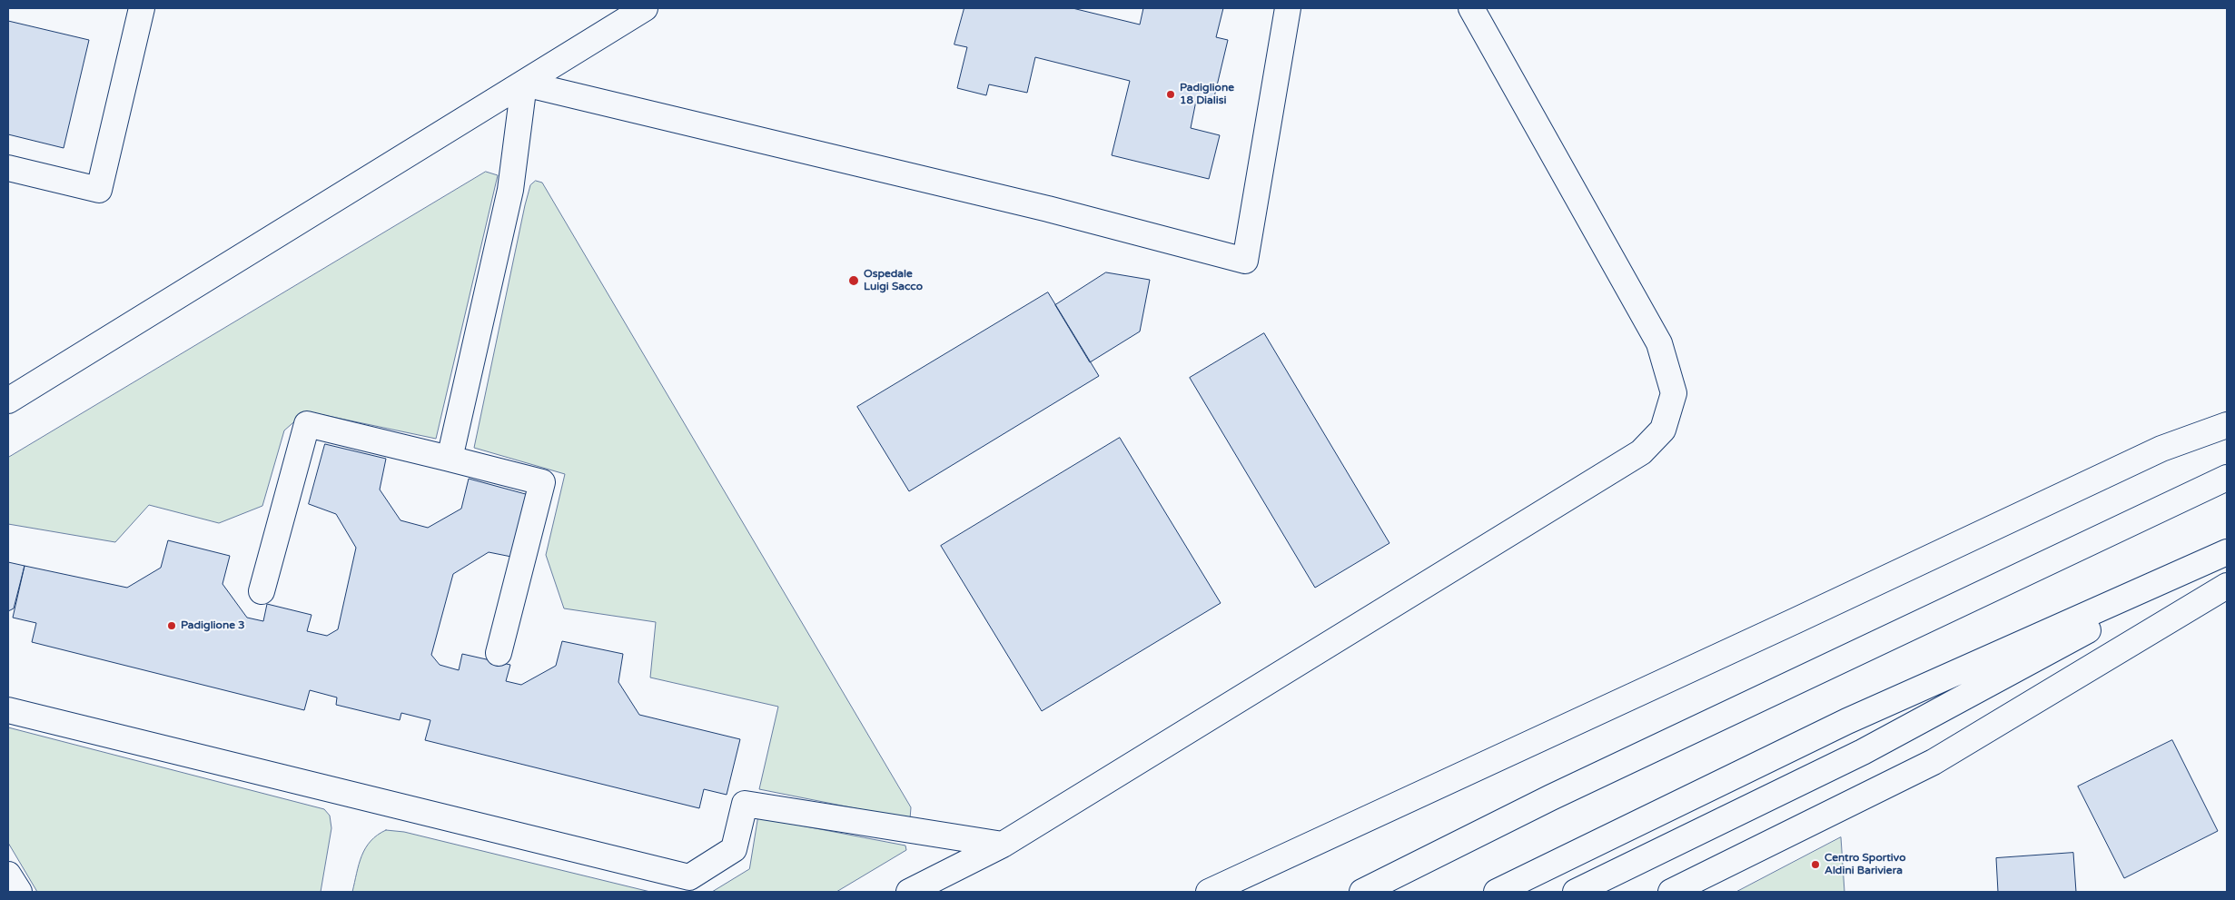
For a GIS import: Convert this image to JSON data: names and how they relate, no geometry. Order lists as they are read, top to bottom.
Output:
{
  "places": [
    "Padiglione 18 Dialisi",
    "Ospedale Luigi Sacco",
    "Padiglione 3",
    "Centro Sportivo Aldini Bariviera"
  ]
}
